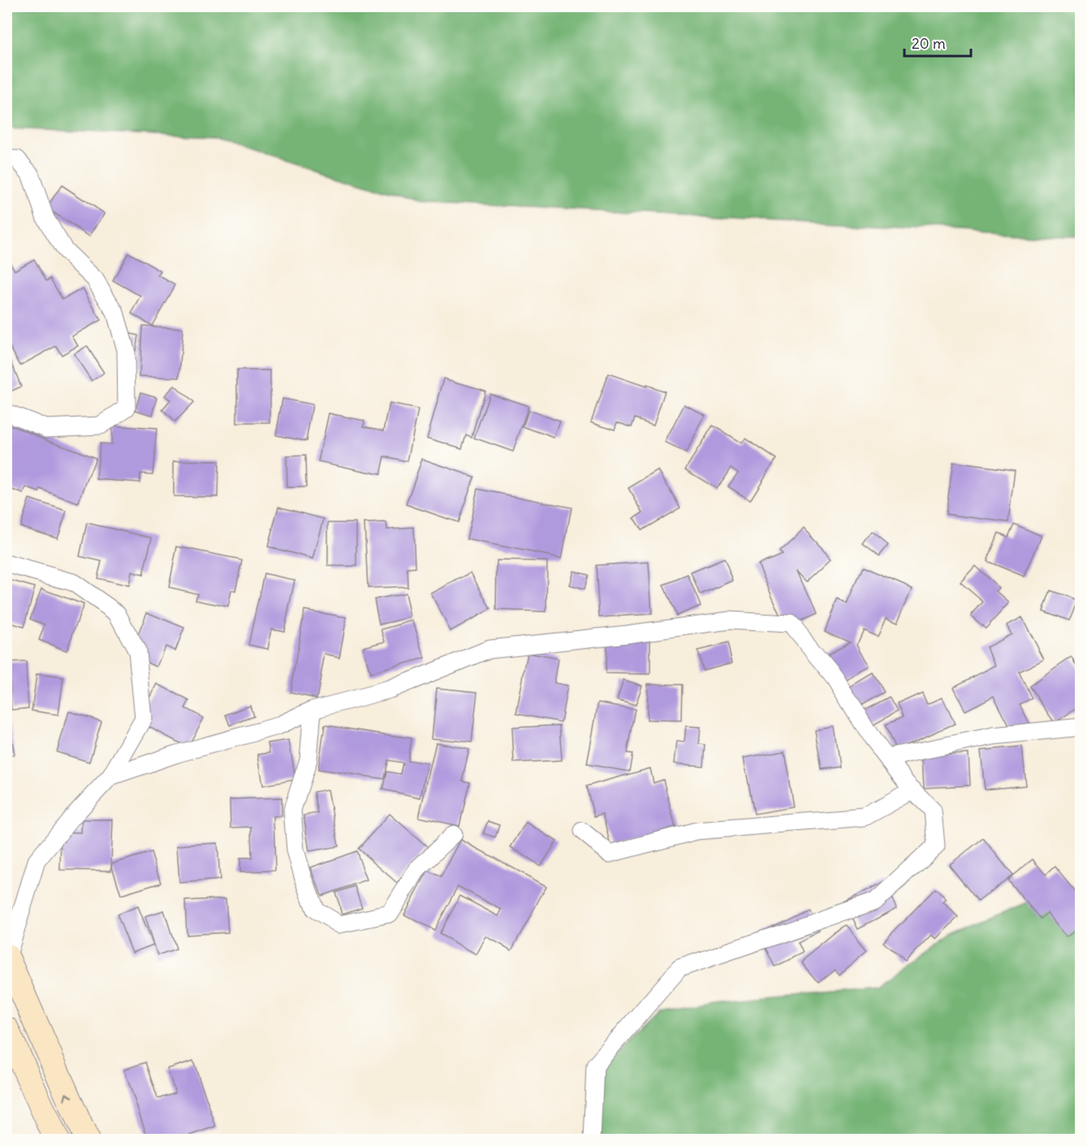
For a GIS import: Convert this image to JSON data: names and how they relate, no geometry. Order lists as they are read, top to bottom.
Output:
{
  "scale_bar": "20 m"
}
